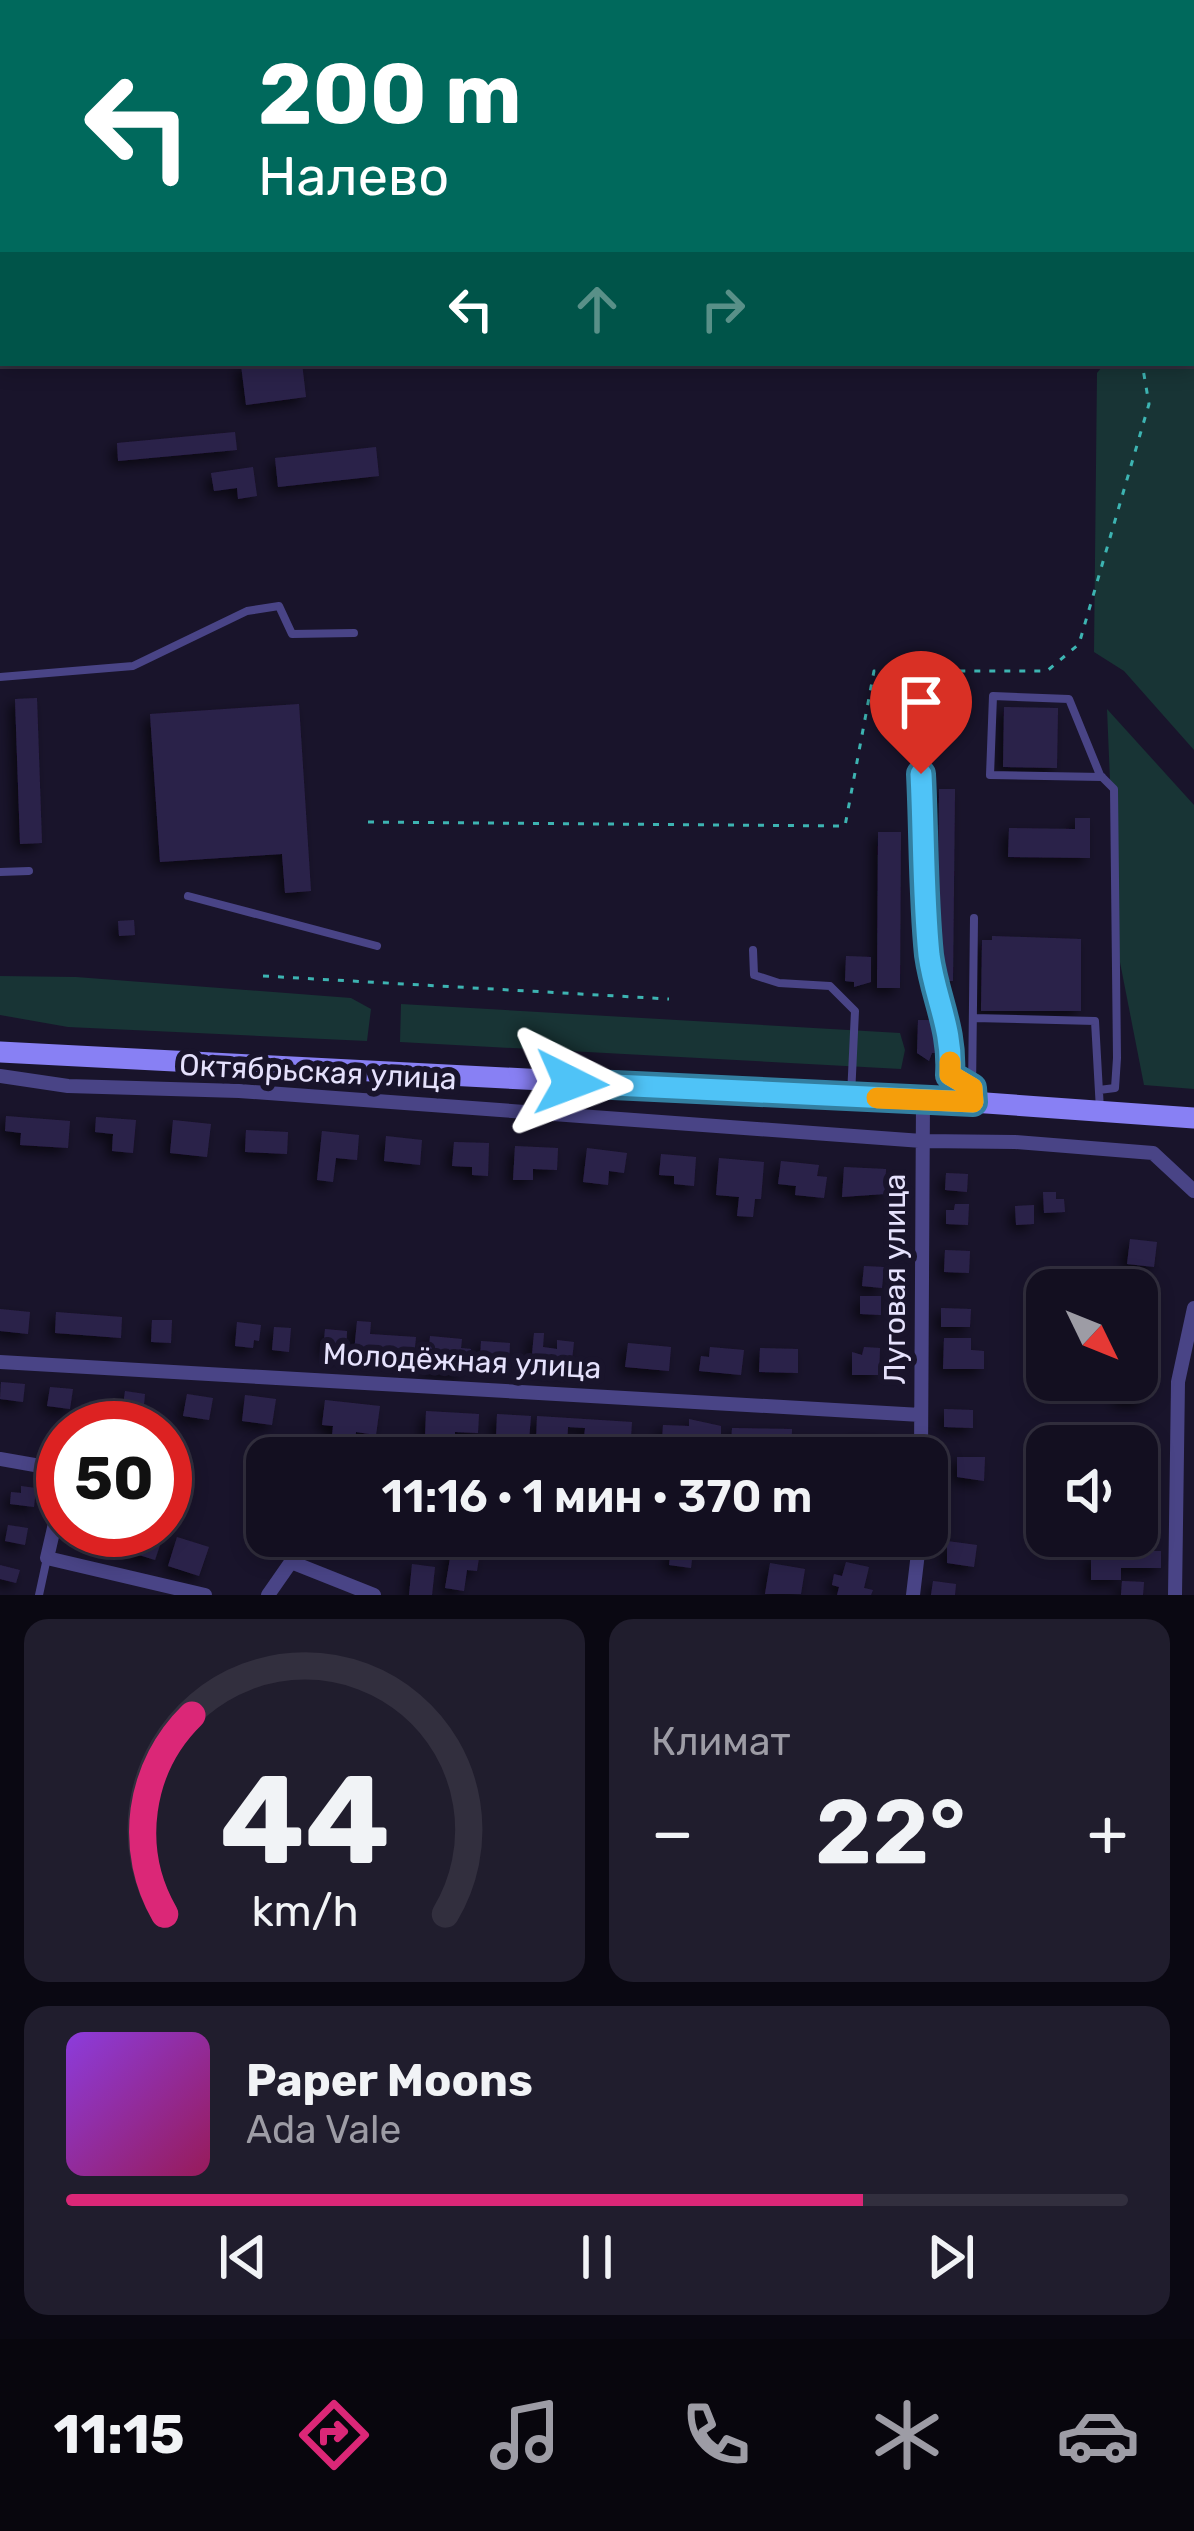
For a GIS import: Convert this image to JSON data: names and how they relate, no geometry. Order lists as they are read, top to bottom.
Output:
{
  "streets": {
    "street": ["Октябрьская улица", "Луговая улица", "Молодёжная улица"]
  },
  "crossings": [
    ["Октябрьская улица", "Луговая улица"],
    ["Луговая улица", "Молодёжная улица"]
  ],
  "north": "bottom right",
  "page": {
    "turn": ["200 m", "Налево"],
    "limit": "50",
    "trip": "11:16 · 1 мин · 370 m",
    "tile": "Климат",
    "heat": ["−", "22°", "+"],
    "song": ["Paper Moons", "Ada Vale"],
    "tabs": "11:15",
    "gauge": ["44", "km/h"]
  }
}
